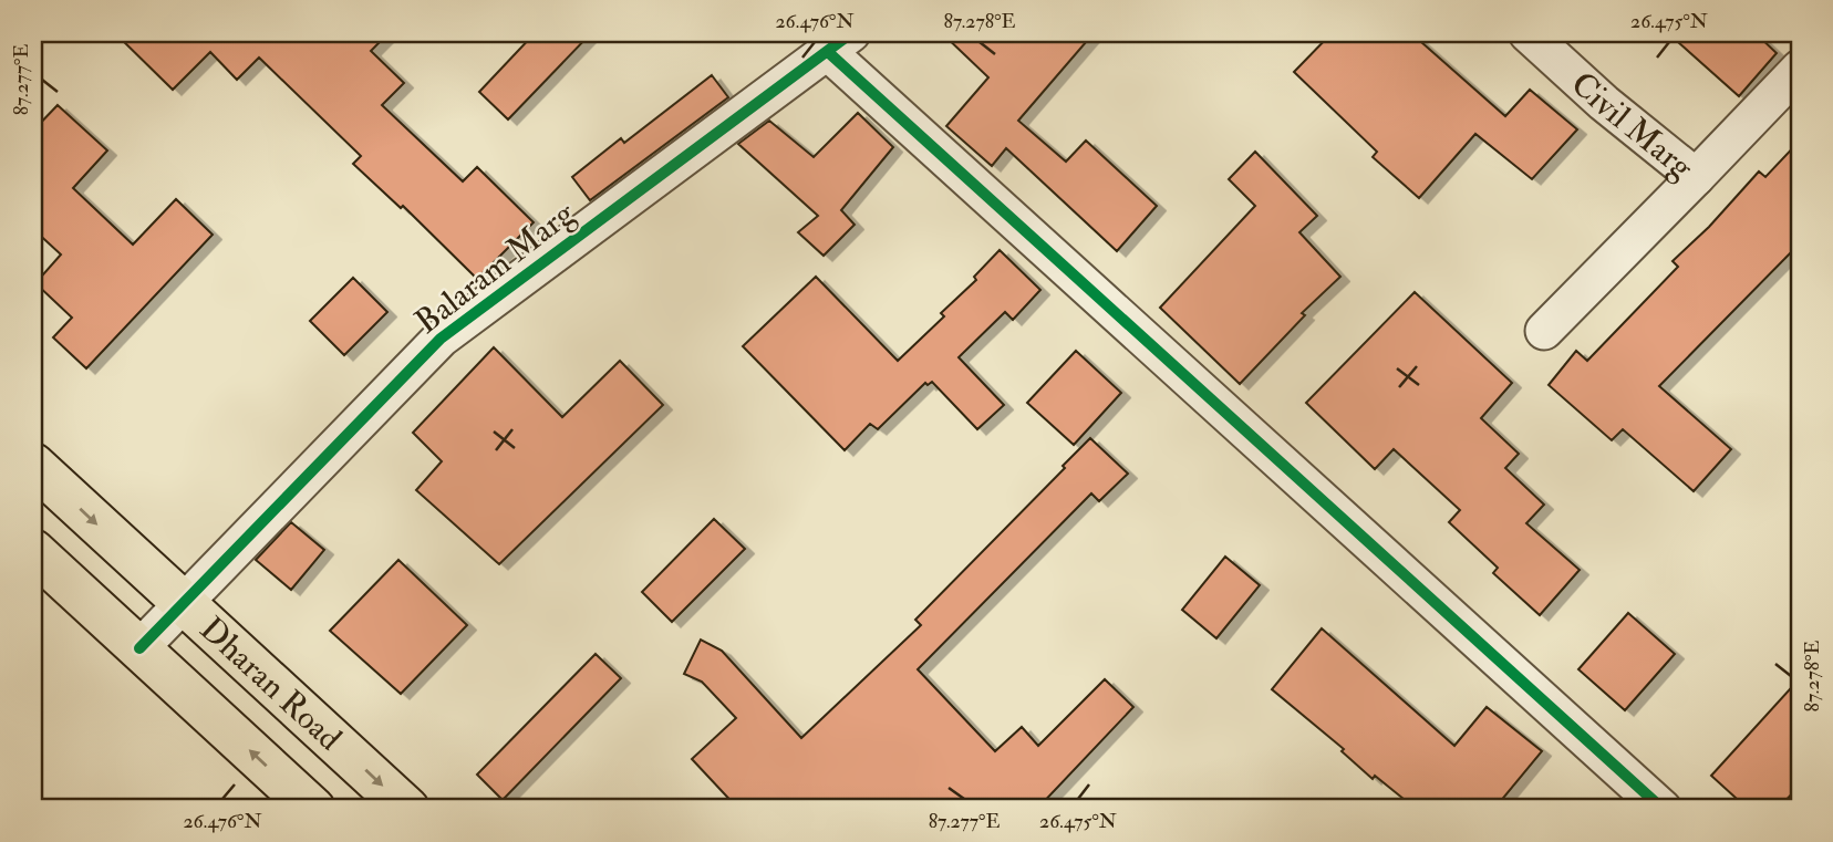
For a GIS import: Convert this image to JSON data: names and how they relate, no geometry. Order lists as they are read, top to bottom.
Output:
{
  "streets": {
    "main road": ["Dharan Road"],
    "street": ["Civil Marg", "Balaram Marg"]
  },
  "crossings": [
    ["Balaram Marg", "Dharan Road"]
  ],
  "coordinates": [
    "26.476°N",
    "87.278°E",
    "26.475°N",
    "87.277°E"
  ]
}
